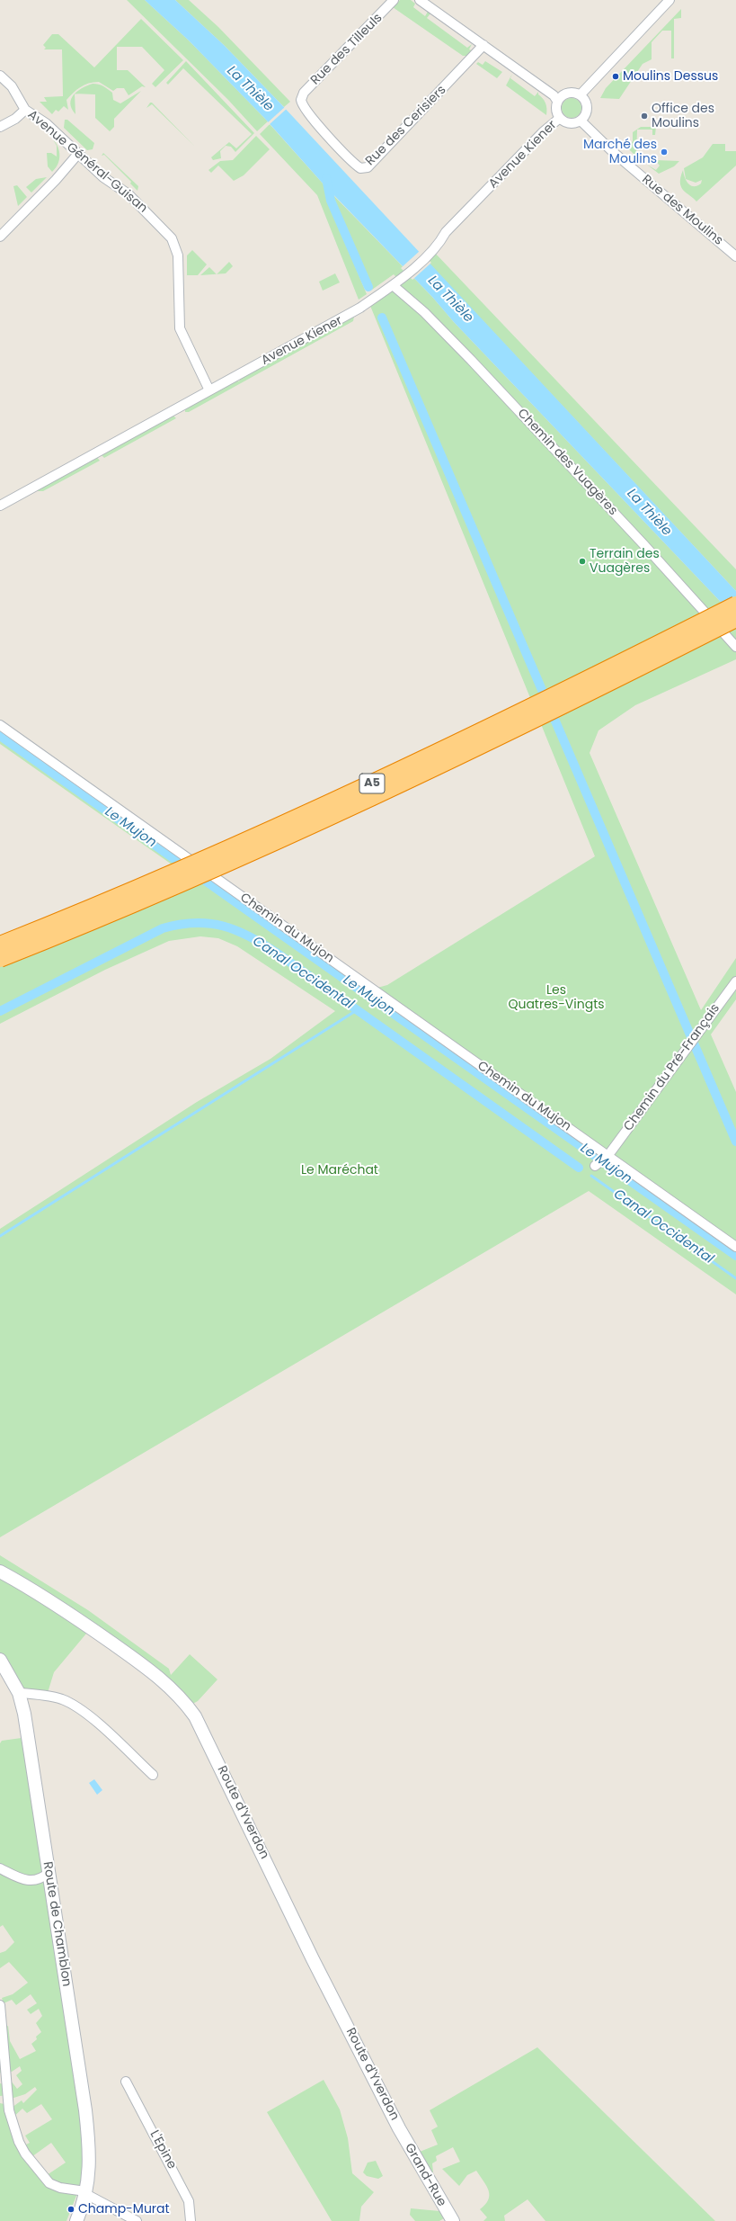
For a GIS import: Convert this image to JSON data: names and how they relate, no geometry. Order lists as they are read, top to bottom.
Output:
{
  "streets": {
    "highway": ["A5"],
    "main road": ["Route d'Yverdon", "Route de Chamblon", "Grand-Rue"],
    "street": [
      "Rue des Tilleuls",
      "Rue des Cerisiers",
      "Avenue Kiener",
      "Avenue Général-Guisan",
      "Rue des Moulins",
      "Chemin des Vuagères",
      "Chemin du Mujon",
      "Chemin du Pré-Français",
      "L'Epine"
    ]
  },
  "crossings": [
    ["Rue des Tilleuls", "Rue des Cerisiers"],
    ["Avenue Kiener", "Avenue Général-Guisan"],
    ["Avenue Kiener", "Rue des Moulins"],
    ["Avenue Kiener", "Chemin des Vuagères"],
    ["Chemin du Mujon", "Chemin du Pré-Français"],
    ["Route d'Yverdon", "Grand-Rue"]
  ],
  "water": ["La Thièle", "Le Mujon", "Canal Occidental"],
  "parks": ["Les Quatres-Vingts", "Le Maréchat"],
  "places": [
    "Moulins Dessus",
    "Office des Moulins",
    "Marché des Moulins",
    "Terrain des Vuagères",
    "Champ-Murat"
  ]
}
